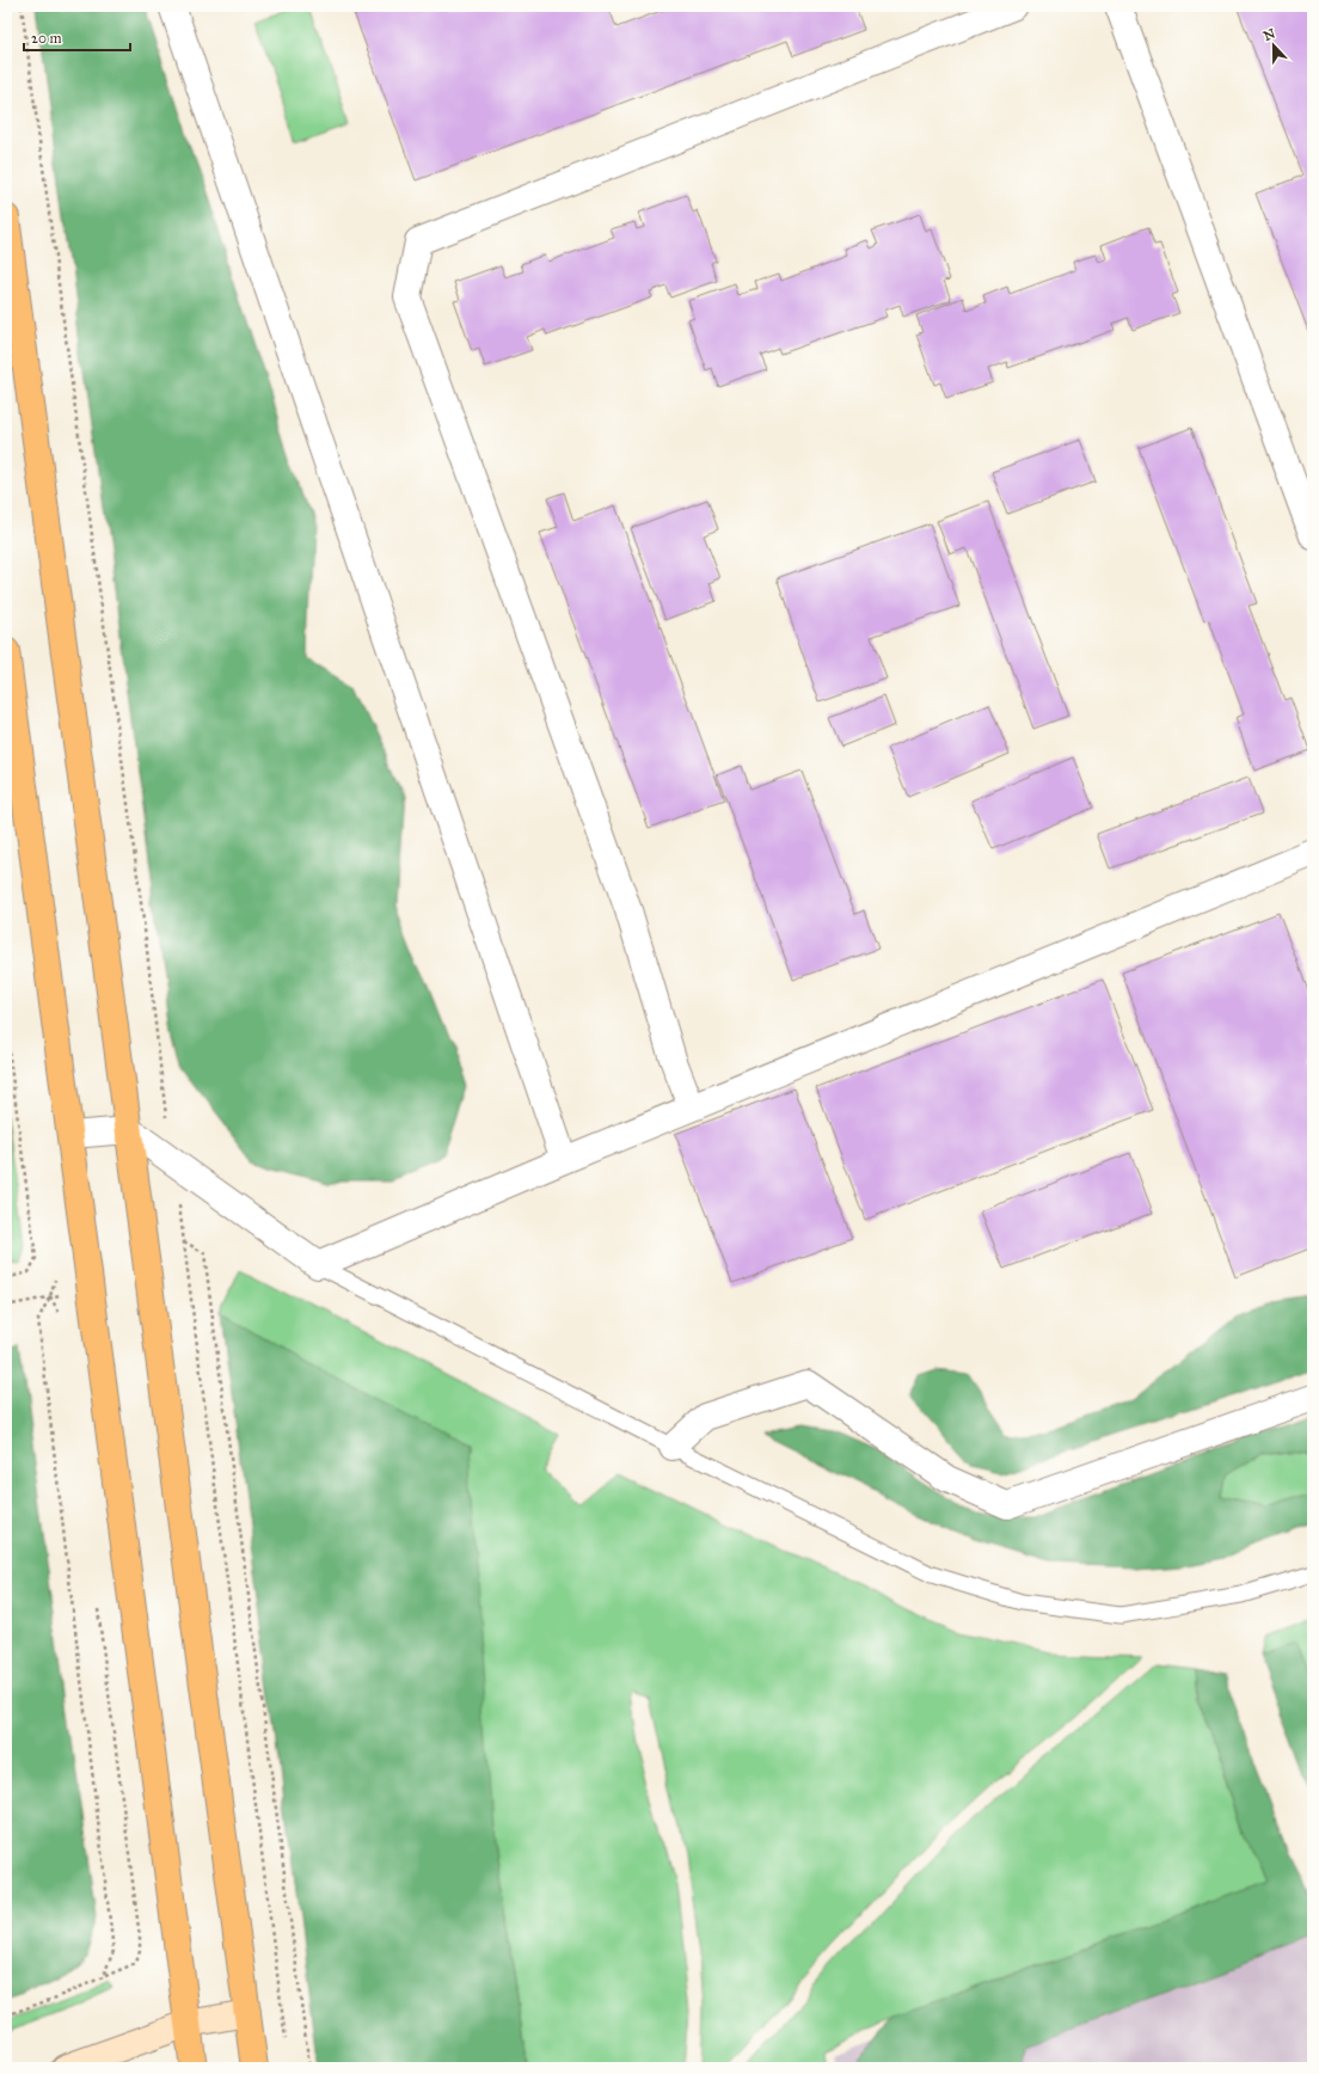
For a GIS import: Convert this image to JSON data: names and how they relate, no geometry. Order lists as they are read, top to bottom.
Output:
{
  "scale_bar": "20 m",
  "north": "top"
}
